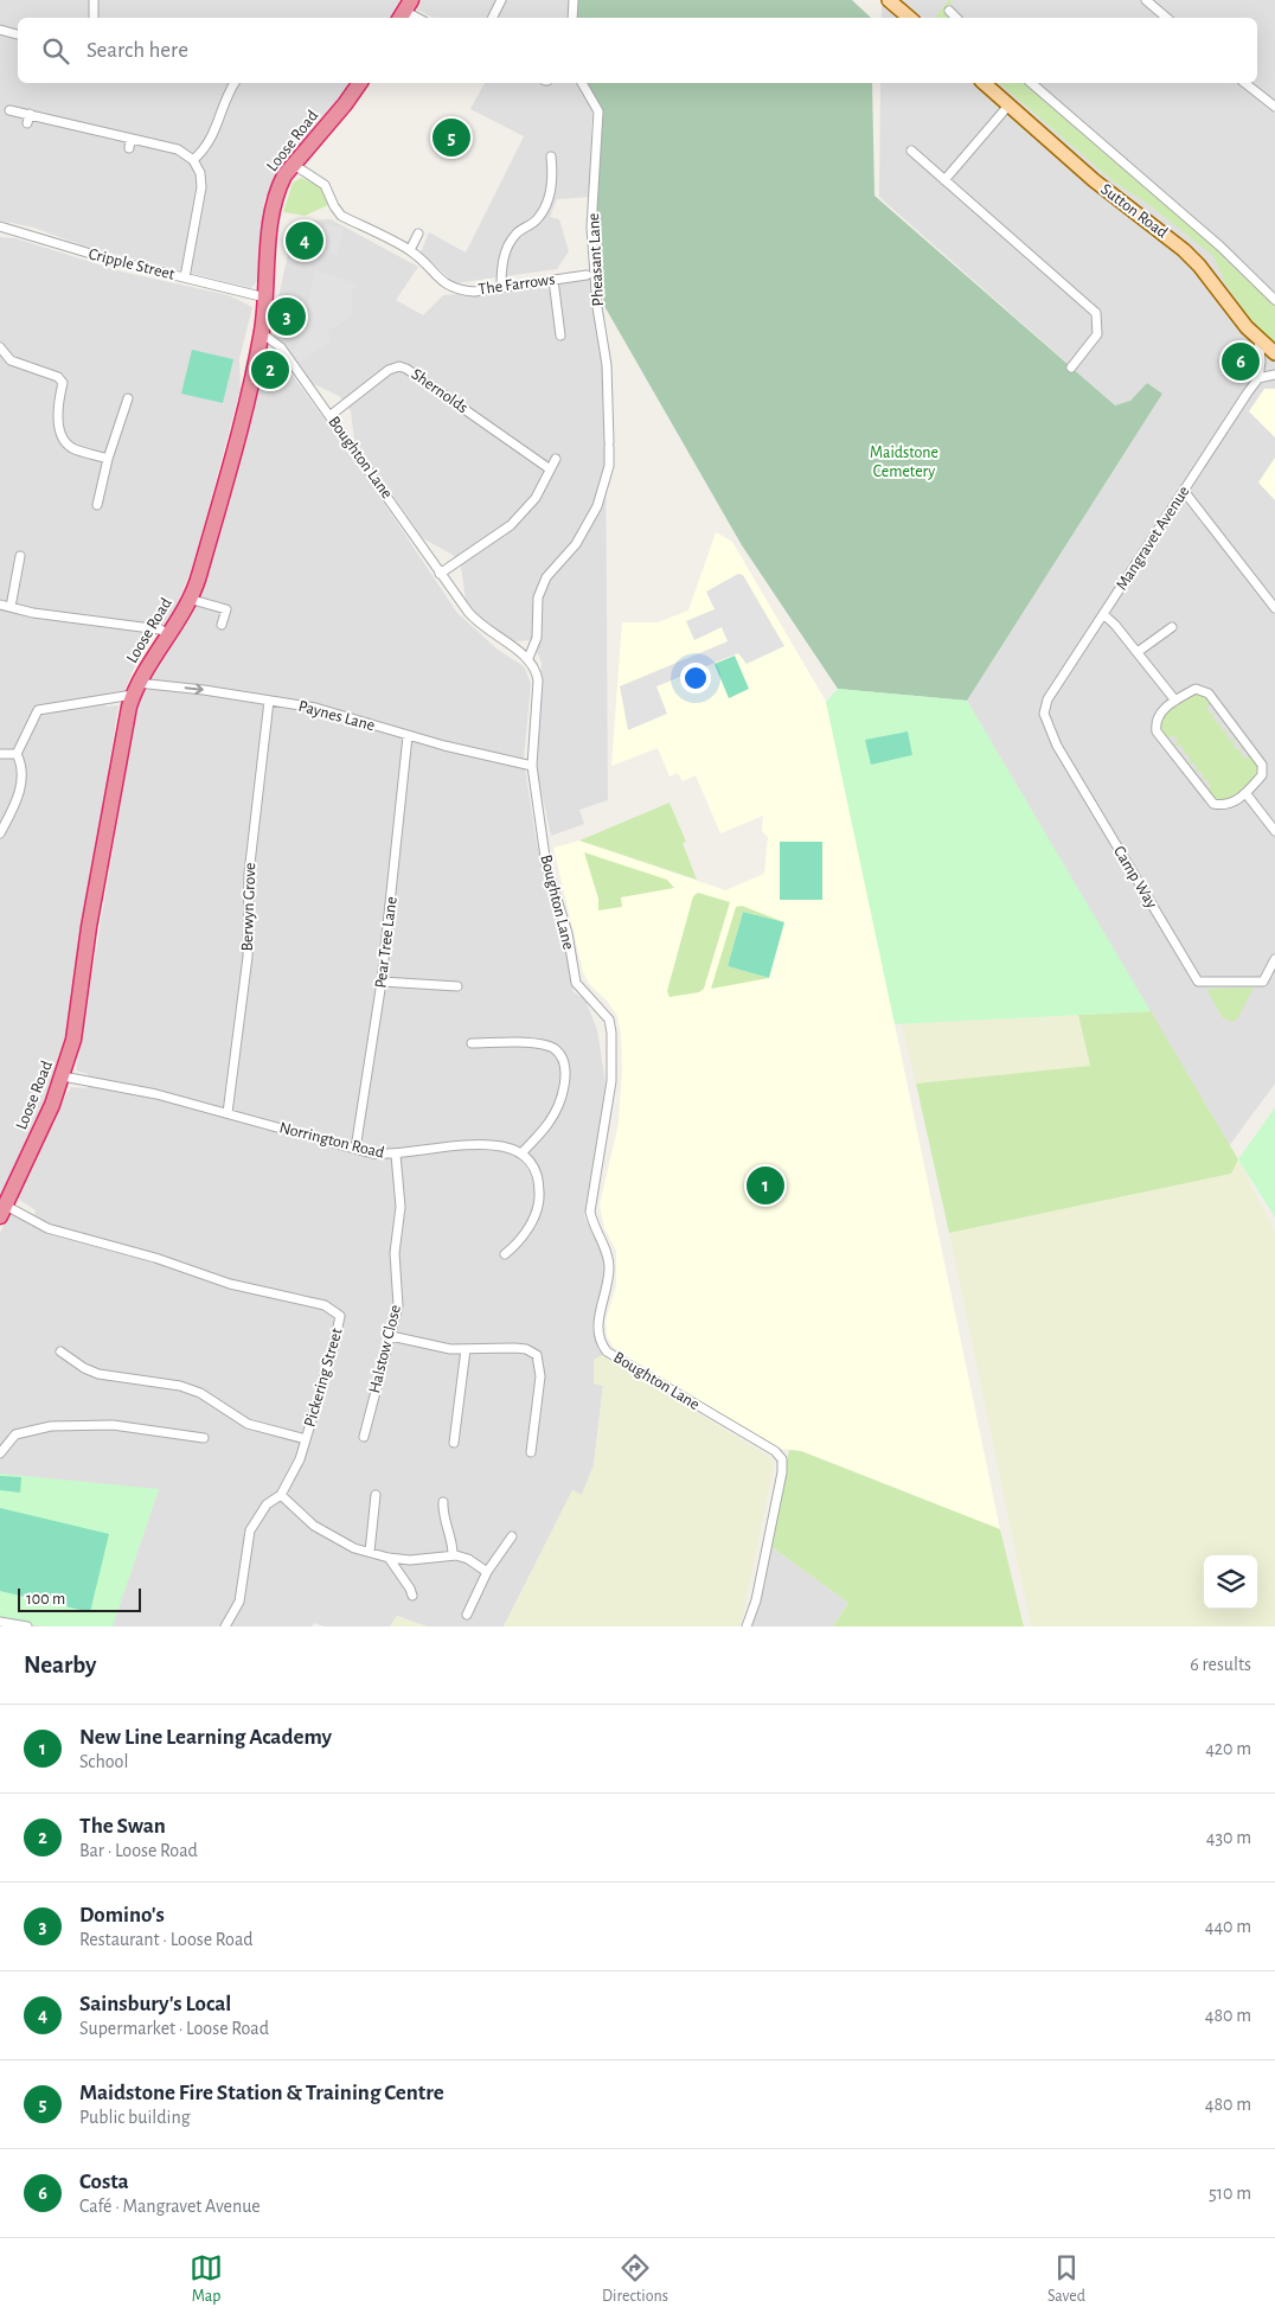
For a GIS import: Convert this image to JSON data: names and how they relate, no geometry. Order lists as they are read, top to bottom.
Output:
{
  "streets": {
    "highway": ["Loose Road"],
    "main road": ["Sutton Road"],
    "street": [
      "Pheasant Lane",
      "Cripple Street",
      "The Farrows",
      "Shernolds",
      "Boughton Lane",
      "Mangravet Avenue",
      "Paynes Lane",
      "Camp Way",
      "Berwyn Grove",
      "Pear Tree Lane",
      "Norrington Road",
      "Halstow Close",
      "Pickering Street"
    ]
  },
  "crossings": [
    ["Loose Road", "Cripple Street"],
    ["Loose Road", "The Farrows"],
    ["Loose Road", "Boughton Lane"],
    ["Loose Road", "Paynes Lane"],
    ["Loose Road", "Norrington Road"],
    ["Loose Road", "Pickering Street"],
    ["Pheasant Lane", "Boughton Lane"],
    ["Shernolds", "Boughton Lane"],
    ["Boughton Lane", "Paynes Lane"],
    ["Mangravet Avenue", "Camp Way"],
    ["Paynes Lane", "Berwyn Grove"],
    ["Paynes Lane", "Pear Tree Lane"],
    ["Berwyn Grove", "Norrington Road"],
    ["Pear Tree Lane", "Norrington Road"],
    ["Norrington Road", "Halstow Close"]
  ],
  "parks": ["Maidstone Cemetery"],
  "scale_bar": "100 m",
  "page": {
    "search": "Search here",
    "pins": [
      "5",
      "4",
      "3",
      "6",
      "2",
      "1"
    ],
    "scale": "100 m",
    "heading": ["Nearby", "6 results"],
    "list": [
      {
        "mark": "1",
        "name": "New Line Learning Academy",
        "note": "School",
        "value": "420 m"
      },
      {
        "mark": "2",
        "name": "The Swan",
        "note": "Bar · Loose Road",
        "value": "430 m"
      },
      {
        "mark": "3",
        "name": "Domino's",
        "note": "Restaurant · Loose Road",
        "value": "440 m"
      },
      {
        "mark": "4",
        "name": "Sainsbury's Local",
        "note": "Supermarket · Loose Road",
        "value": "480 m"
      },
      {
        "mark": "5",
        "name": "Maidstone Fire Station & Training Centre",
        "note": "Public building",
        "value": "480 m"
      },
      {
        "mark": "6",
        "name": "Costa",
        "note": "Café · Mangravet Avenue",
        "value": "510 m"
      }
    ],
    "nav": ["Map", "Directions", "Saved"]
  }
}
